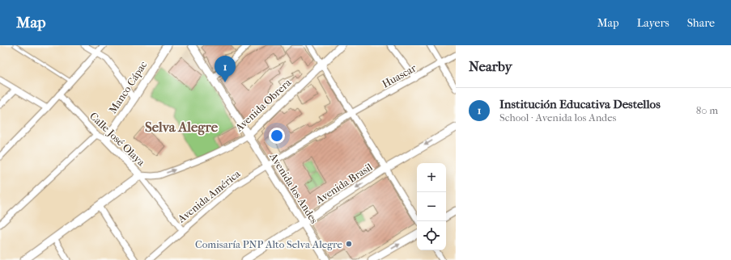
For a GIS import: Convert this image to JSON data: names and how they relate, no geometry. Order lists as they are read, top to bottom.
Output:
{
  "streets": {
    "street": [
      "Huascar",
      "Manco Cápac",
      "Avenida Obrera",
      "Calle José Olaya",
      "Avenida Brasil",
      "Avenida los Andes",
      "Avenida América"
    ]
  },
  "crossings": [
    ["Huascar", "Avenida América"],
    ["Manco Cápac", "Calle José Olaya"],
    ["Avenida Obrera", "Calle José Olaya"],
    ["Avenida Obrera", "Avenida los Andes"],
    ["Calle José Olaya", "Avenida América"],
    ["Avenida Brasil", "Avenida los Andes"],
    ["Avenida los Andes", "Avenida América"]
  ],
  "one_way": ["Avenida Obrera", "Avenida Brasil"],
  "districts": ["Selva Alegre"],
  "places": ["Comisaría PNP Alto Selva Alegre"],
  "page": {
    "header": "Map",
    "nav": ["Map", "Layers", "Share"],
    "heading": "Nearby",
    "pins": "1",
    "list": [
      {
        "mark": "1",
        "name": "Institución Educativa Destellos",
        "note": "School · Avenida los Andes",
        "value": "80 m"
      }
    ],
    "map_buttons": ["+", "−"]
  }
}
